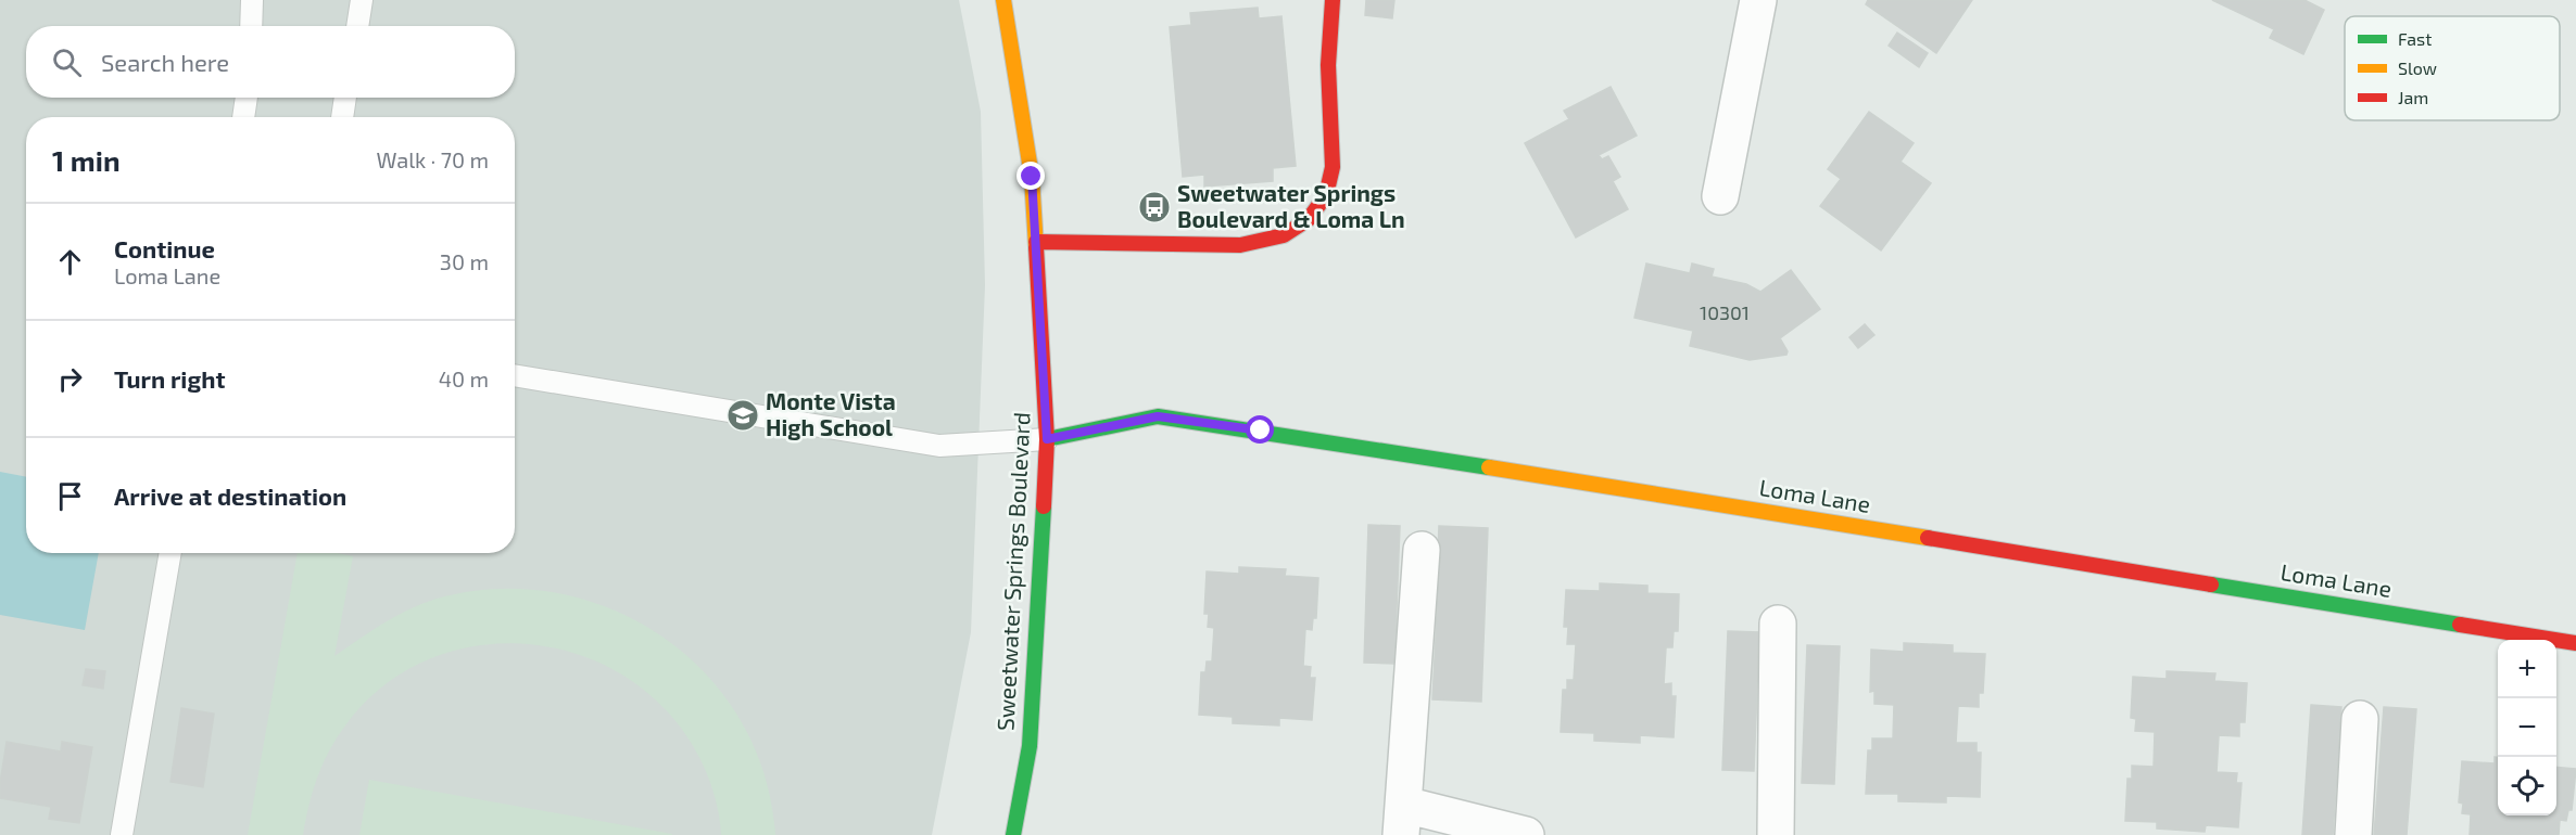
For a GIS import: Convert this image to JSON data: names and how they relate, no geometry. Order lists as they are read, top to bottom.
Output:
{
  "streets": {
    "street": ["Loma Lane", "Sweetwater Springs Boulevard"]
  },
  "crossings": [
    ["Loma Lane", "Sweetwater Springs Boulevard"]
  ],
  "places": {
    "bus stop": ["Sweetwater Springs Boulevard & Loma Ln"],
    "school or university": ["Monte Vista High School"]
  },
  "house_numbers": ["10301"],
  "legend": ["Fast", "Slow", "Jam"],
  "page": {
    "search": "Search here",
    "heading": ["1 min", "Walk · 70 m"],
    "list": [
      ["Continue", "Loma Lane", "30 m"],
      ["Turn right", "40 m"],
      "Arrive at destination"
    ],
    "map_buttons": ["+", "−"]
  }
}
